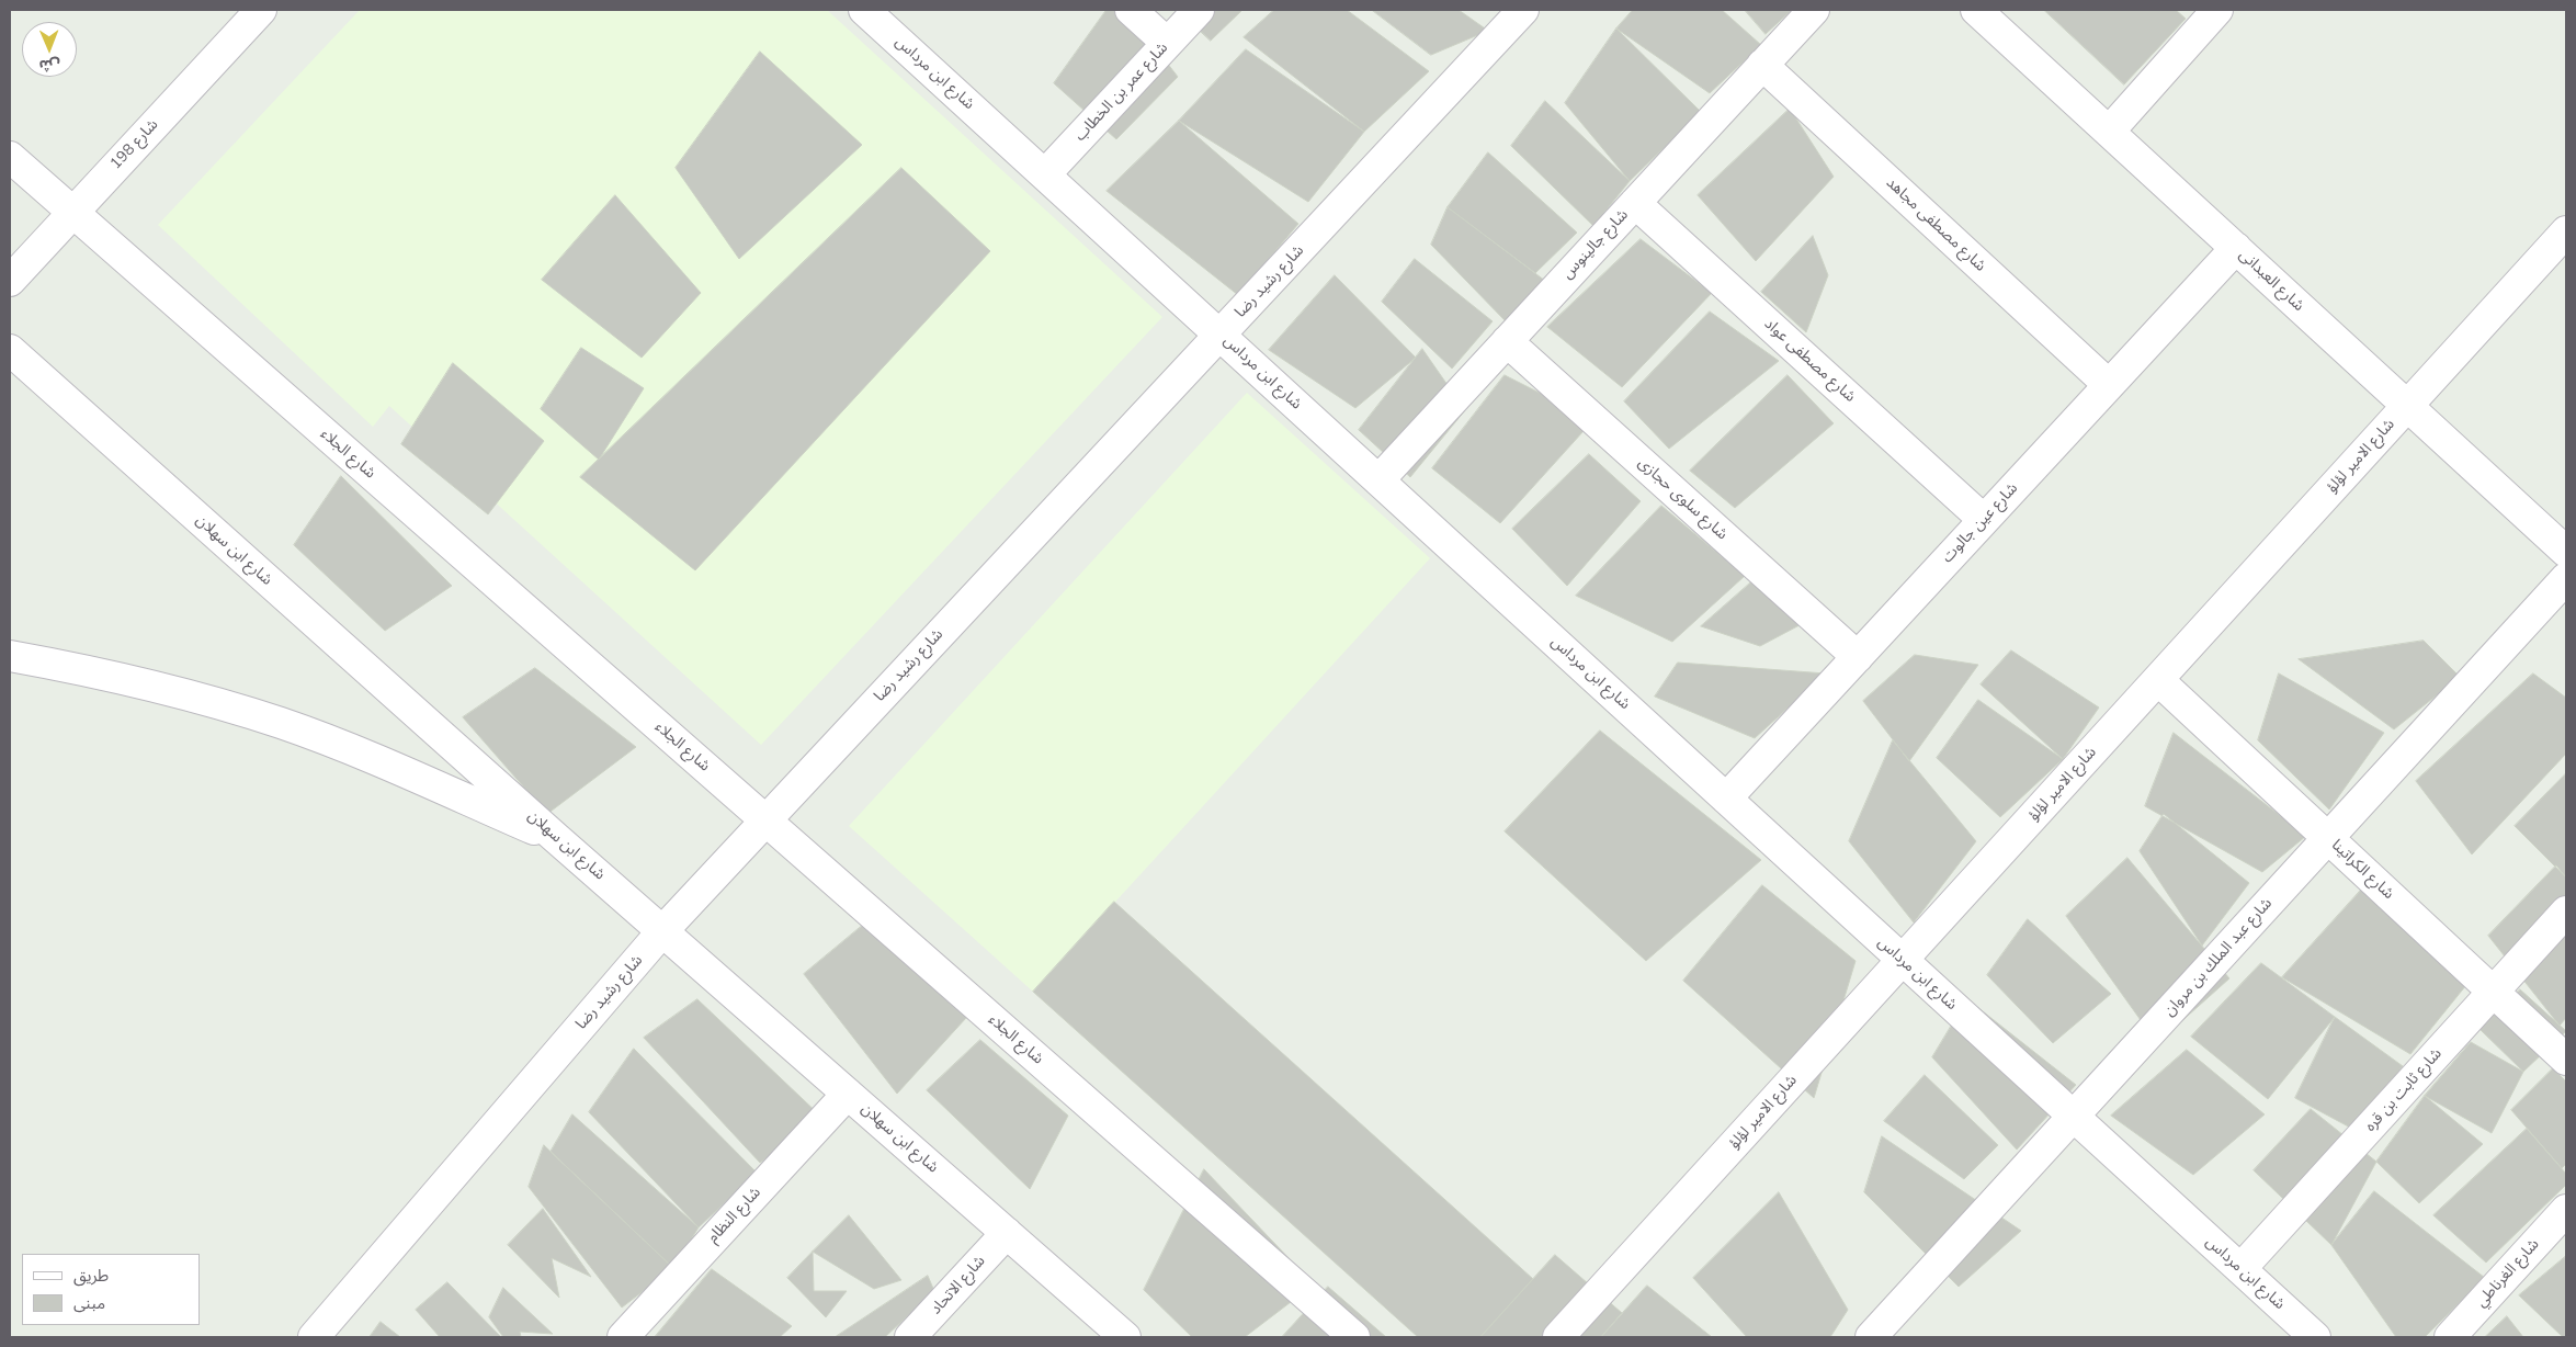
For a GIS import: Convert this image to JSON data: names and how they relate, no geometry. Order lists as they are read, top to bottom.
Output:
{
  "streets": {
    "street": [
      "شارع ابن مرداس",
      "شارع عمر بن الخطاب",
      "شارع 198",
      "شارع مصطفى مجاهد",
      "شارع جالينوس",
      "شارع العبدانى",
      "شارع رشيد رضا",
      "شارع مصطفى عواد",
      "شارع الجلاء",
      "شارع الامير لؤلؤ",
      "شارع سلوى حجازى",
      "شارع عين جالوت",
      "شارع ابن سهلان",
      "شارع الكراتينا",
      "شارع عبد الملك بن مروان",
      "شارع ثابت بن قره",
      "شارع النظام",
      "شارع الغرناطي",
      "شارع الاتحاد"
    ]
  },
  "crossings": [
    ["شارع ابن مرداس", "شارع عمر بن الخطاب"],
    ["شارع ابن مرداس", "شارع جالينوس"],
    ["شارع ابن مرداس", "شارع رشيد رضا"],
    ["شارع ابن مرداس", "شارع الامير لؤلؤ"],
    ["شارع ابن مرداس", "شارع عين جالوت"],
    ["شارع ابن مرداس", "شارع عبد الملك بن مروان"],
    ["شارع ابن مرداس", "شارع ثابت بن قره"],
    ["شارع 198", "شارع الجلاء"],
    ["شارع مصطفى مجاهد", "شارع جالينوس"],
    ["شارع مصطفى مجاهد", "شارع عين جالوت"],
    ["شارع جالينوس", "شارع مصطفى عواد"],
    ["شارع جالينوس", "شارع سلوى حجازى"],
    ["شارع العبدانى", "شارع الامير لؤلؤ"],
    ["شارع العبدانى", "شارع عين جالوت"],
    ["شارع رشيد رضا", "شارع الجلاء"],
    ["شارع رشيد رضا", "شارع ابن سهلان"],
    ["شارع مصطفى عواد", "شارع عين جالوت"],
    ["شارع الامير لؤلؤ", "شارع الكراتينا"],
    ["شارع سلوى حجازى", "شارع عين جالوت"],
    ["شارع ابن سهلان", "شارع النظام"],
    ["شارع ابن سهلان", "شارع الاتحاد"],
    ["شارع الكراتينا", "شارع عبد الملك بن مروان"],
    ["شارع الكراتينا", "شارع ثابت بن قره"]
  ],
  "legend": ["طريق", "مبنى"],
  "north": "bottom"
}
